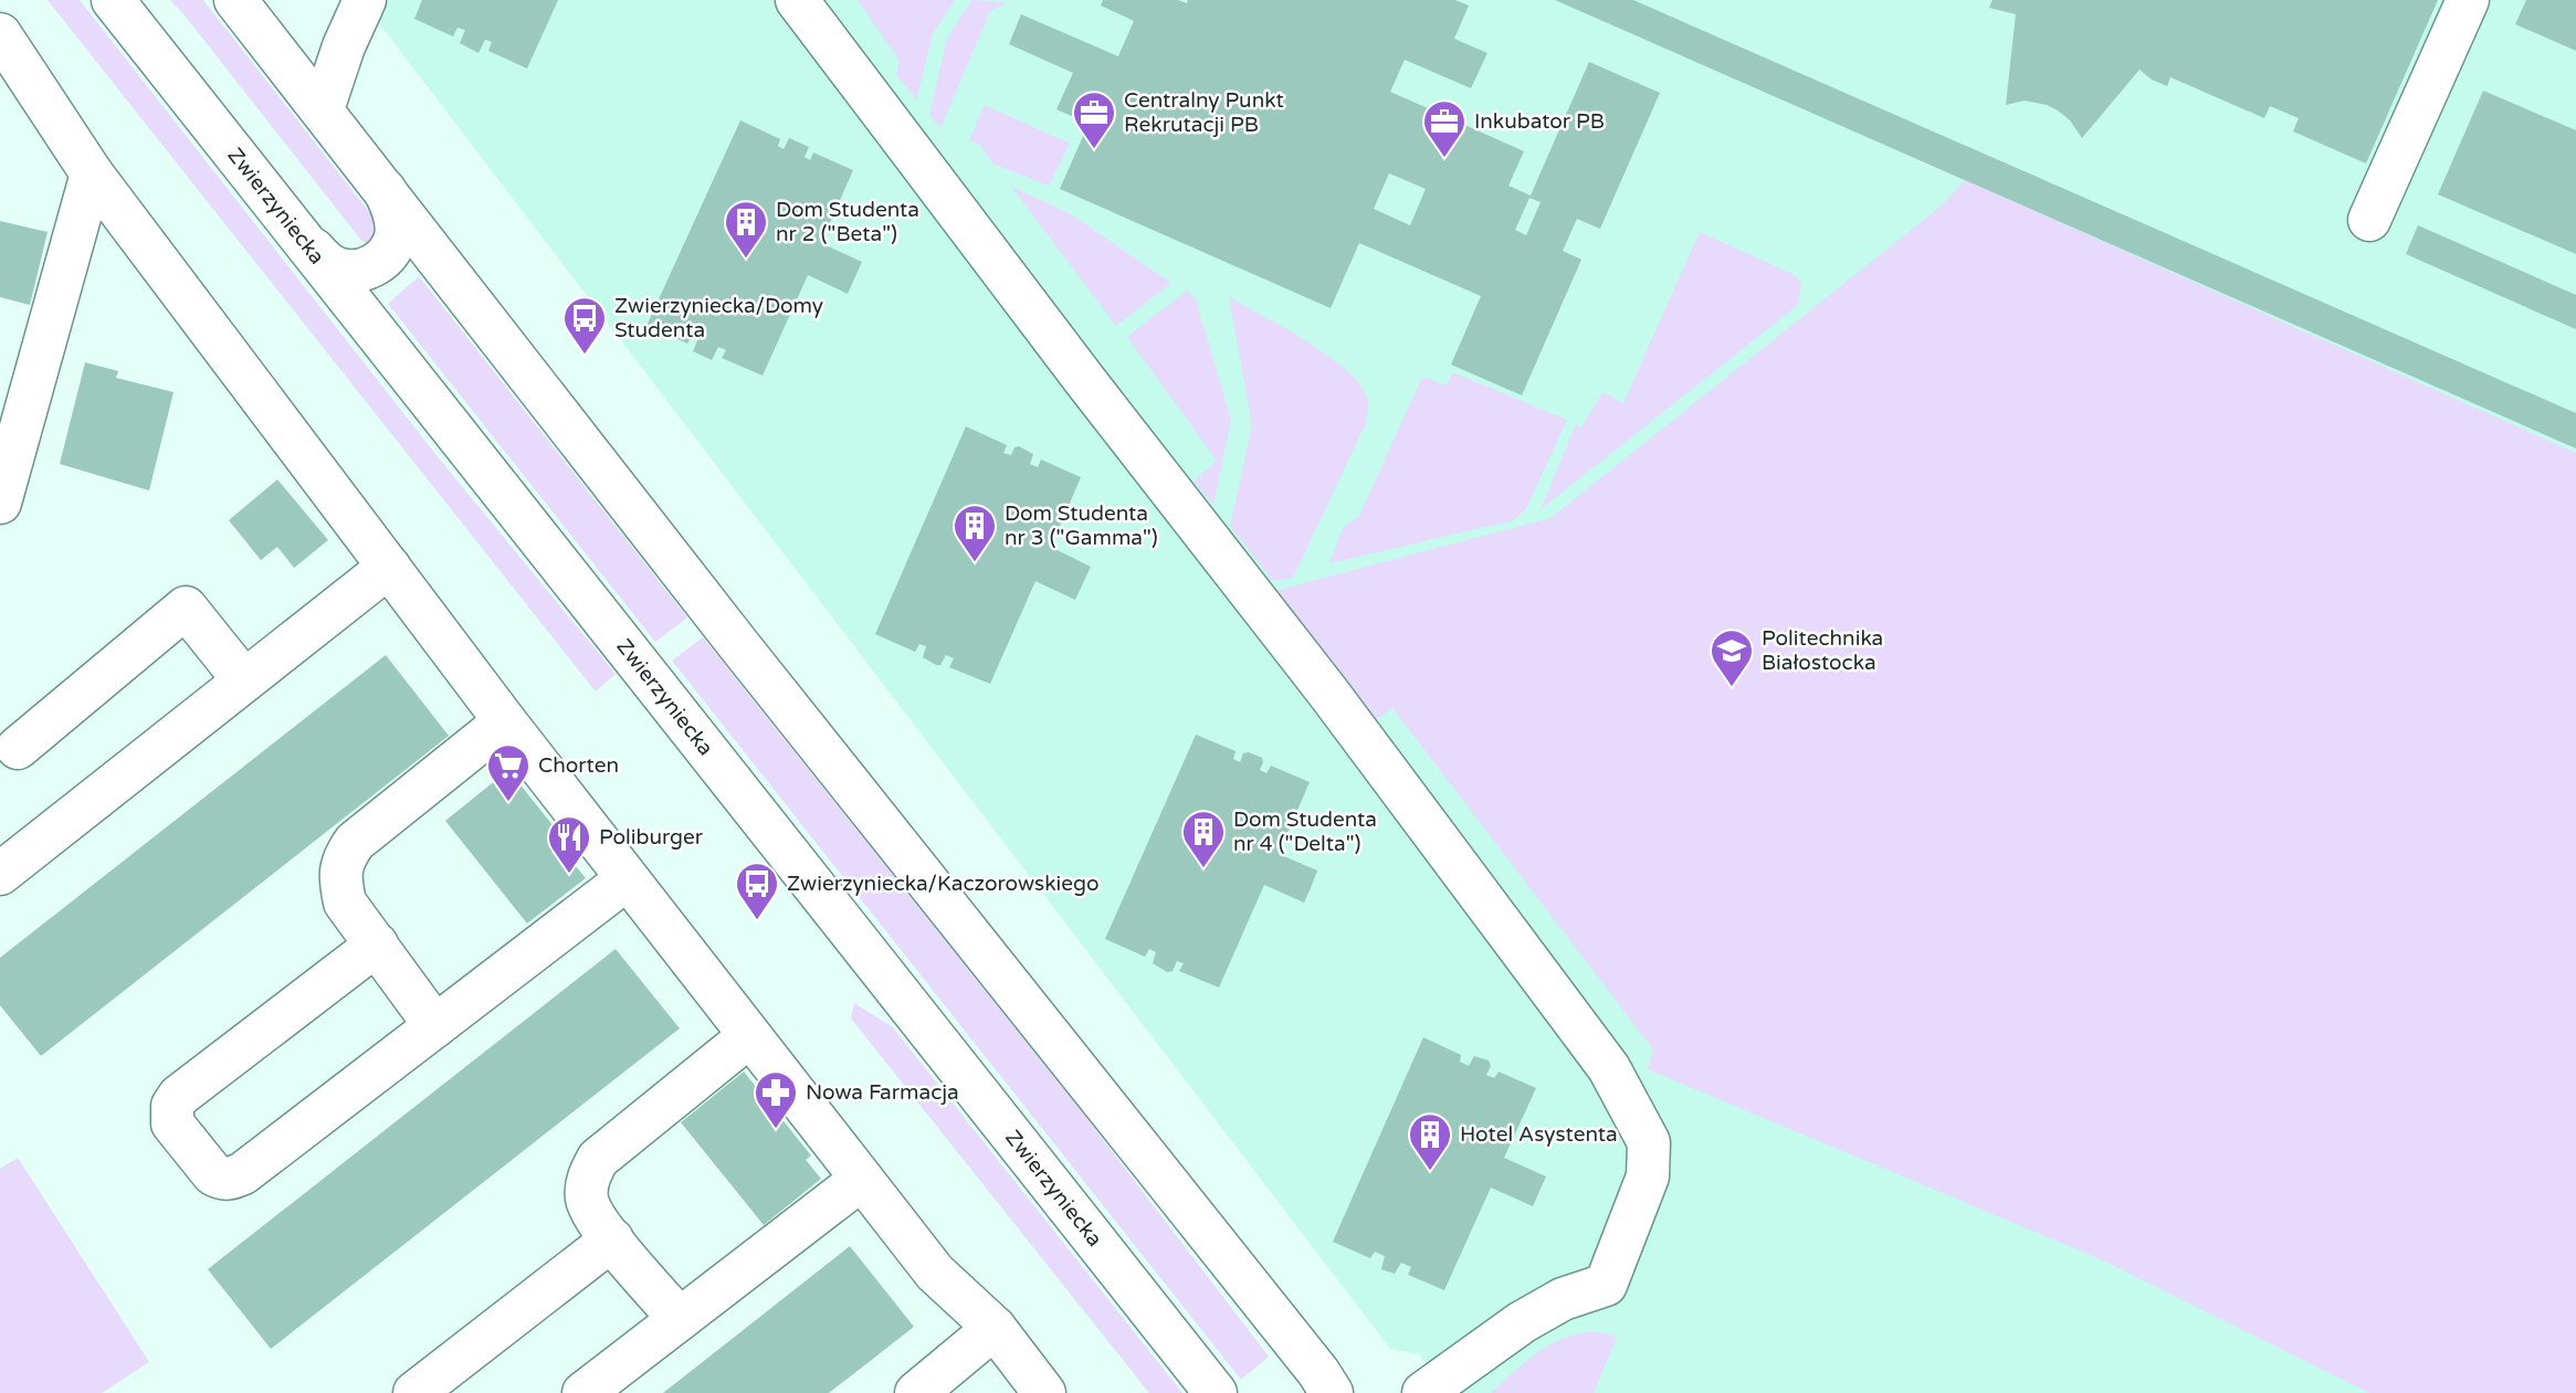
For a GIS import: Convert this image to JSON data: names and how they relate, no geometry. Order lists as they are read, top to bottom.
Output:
{
  "streets": {
    "street": ["Zwierzyniecka"]
  },
  "places": {
    "office": ["Centralny Punkt Rekrutacji PB", "Inkubator PB"],
    "building": [
      "Dom Studenta nr 2 (\"Beta\")",
      "Dom Studenta nr 3 (\"Gamma\")",
      "Dom Studenta nr 4 (\"Delta\")",
      "Hotel Asystenta"
    ],
    "bus stop": ["Zwierzyniecka/Domy Studenta", "Zwierzyniecka/Kaczorowskiego"],
    "school or university": ["Politechnika Białostocka"],
    "supermarket": ["Chorten"],
    "restaurant": ["Poliburger"],
    "pharmacy": ["Nowa Farmacja"]
  }
}
